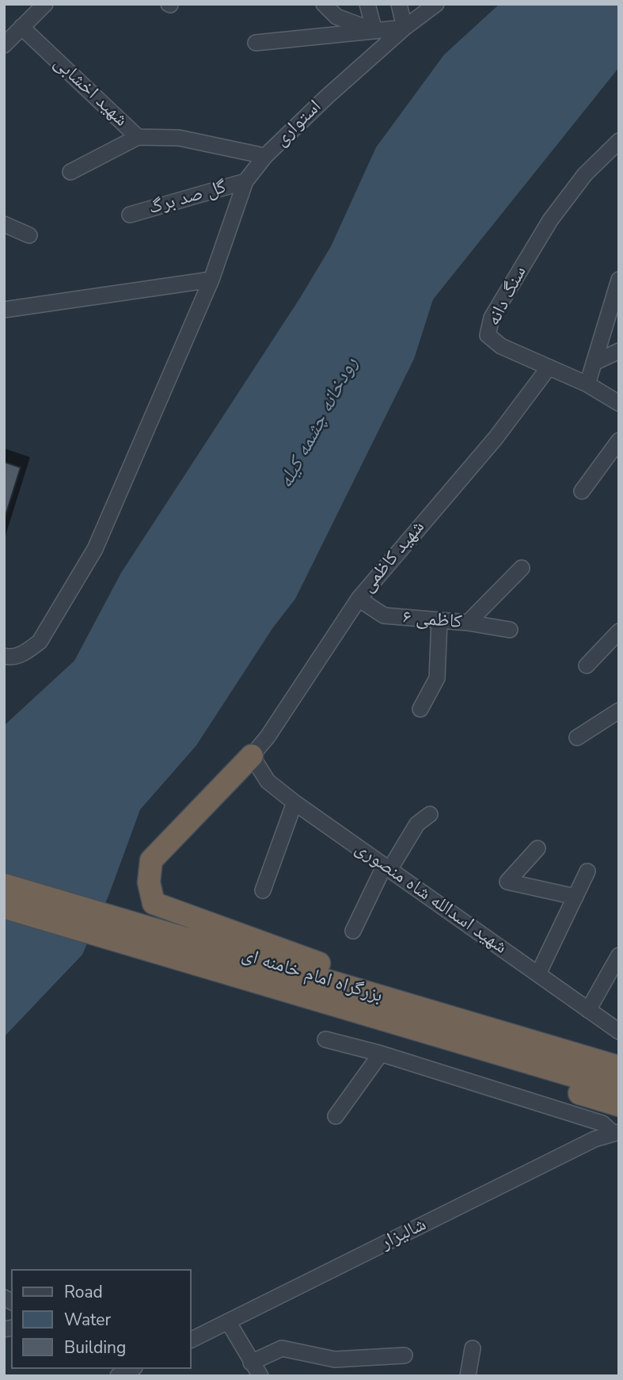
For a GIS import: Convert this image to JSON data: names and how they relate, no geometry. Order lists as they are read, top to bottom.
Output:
{
  "streets": {
    "highway": ["بزرگراه امام خامنه ای"],
    "street": [
      "شهید اخشابی",
      "استواری",
      "گل صد برگ",
      "سنگ دانه",
      "شهید کاظمی",
      "کاظمی ۶",
      "شهید اسدالله شاه منصوری",
      "شالیزار"
    ]
  },
  "crossings": [
    ["شهید اخشابی", "استواری"],
    ["استواری", "گل صد برگ"],
    ["سنگ دانه", "شهید کاظمی"],
    ["شهید کاظمی", "کاظمی ۶"],
    ["شهید کاظمی", "شهید اسدالله شاه منصوری"]
  ],
  "water": ["رودخانه چشمه کیله"],
  "legend": ["Road", "Water", "Building"]
}
